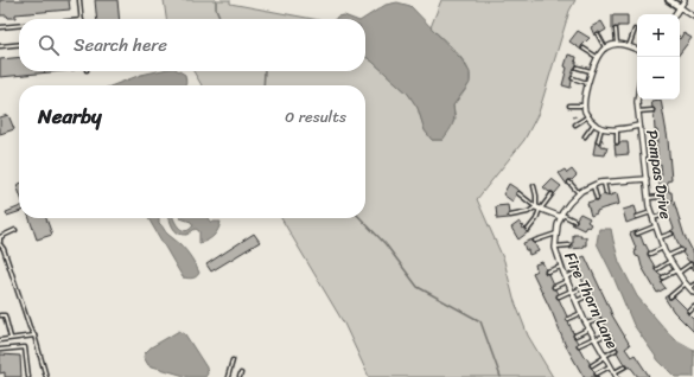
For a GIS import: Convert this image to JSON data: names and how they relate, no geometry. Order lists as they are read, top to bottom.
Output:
{
  "streets": {
    "street": ["Pampas Drive", "Fire Thorn Lane"]
  },
  "crossings": [
    ["Pampas Drive", "Fire Thorn Lane"]
  ],
  "page": {
    "map_buttons": ["+", "−"],
    "search": "Search here",
    "heading": ["Nearby", "0 results"]
  }
}
